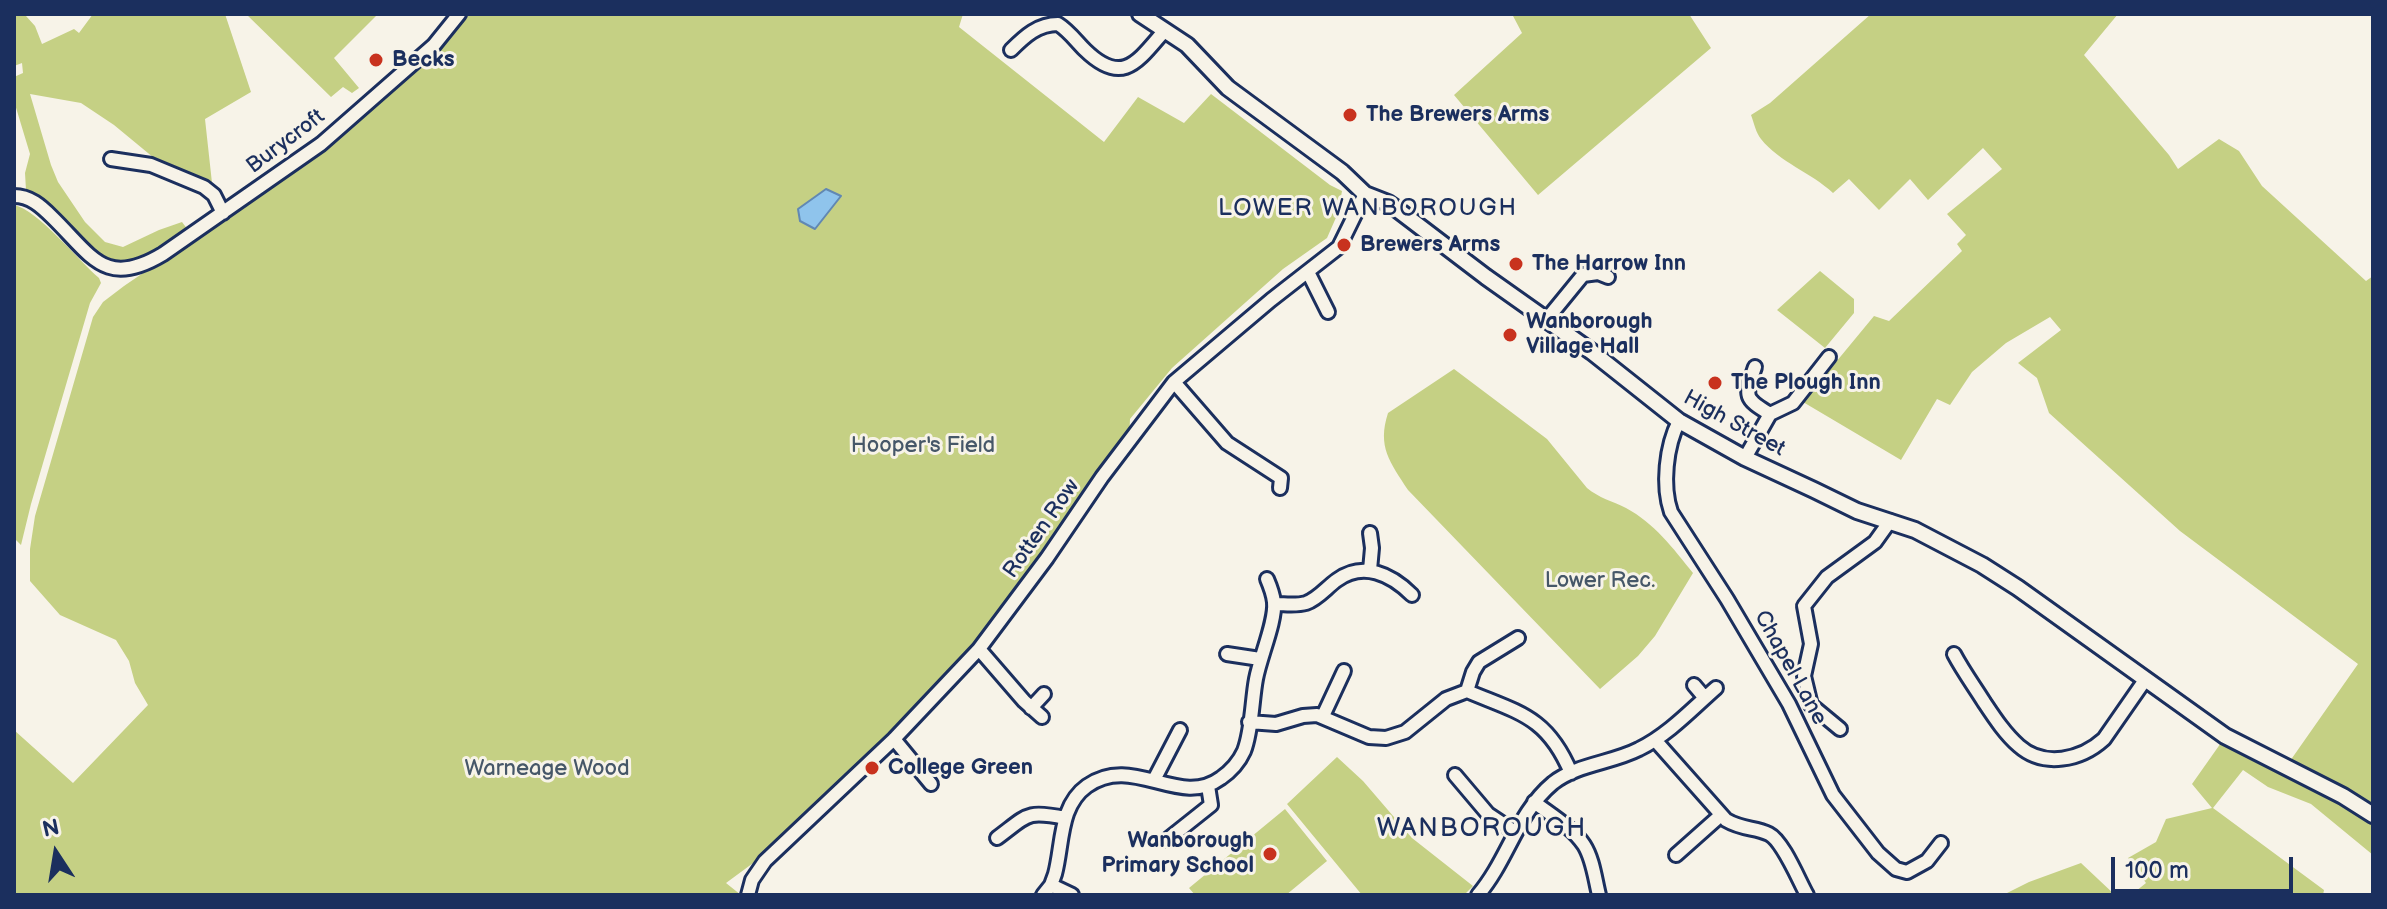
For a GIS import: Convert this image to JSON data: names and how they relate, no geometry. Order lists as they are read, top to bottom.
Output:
{
  "streets": {
    "street": [
      "Burycroft",
      "High Street",
      "Rotten Row",
      "Chapel Lane"
    ]
  },
  "crossings": [
    ["High Street", "Rotten Row"],
    ["High Street", "Chapel Lane"]
  ],
  "districts": ["LOWER WANBOROUGH", "WANBOROUGH"],
  "parks": ["Hooper's Field", "Lower Rec.", "Warneage Wood"],
  "places": [
    "Becks",
    "The Brewers Arms",
    "Brewers Arms",
    "The Harrow Inn",
    "Wanborough Village Hall",
    "The Plough Inn",
    "College Green",
    "Wanborough Primary School"
  ],
  "scale_bar": "100 m",
  "north": "top"
}
